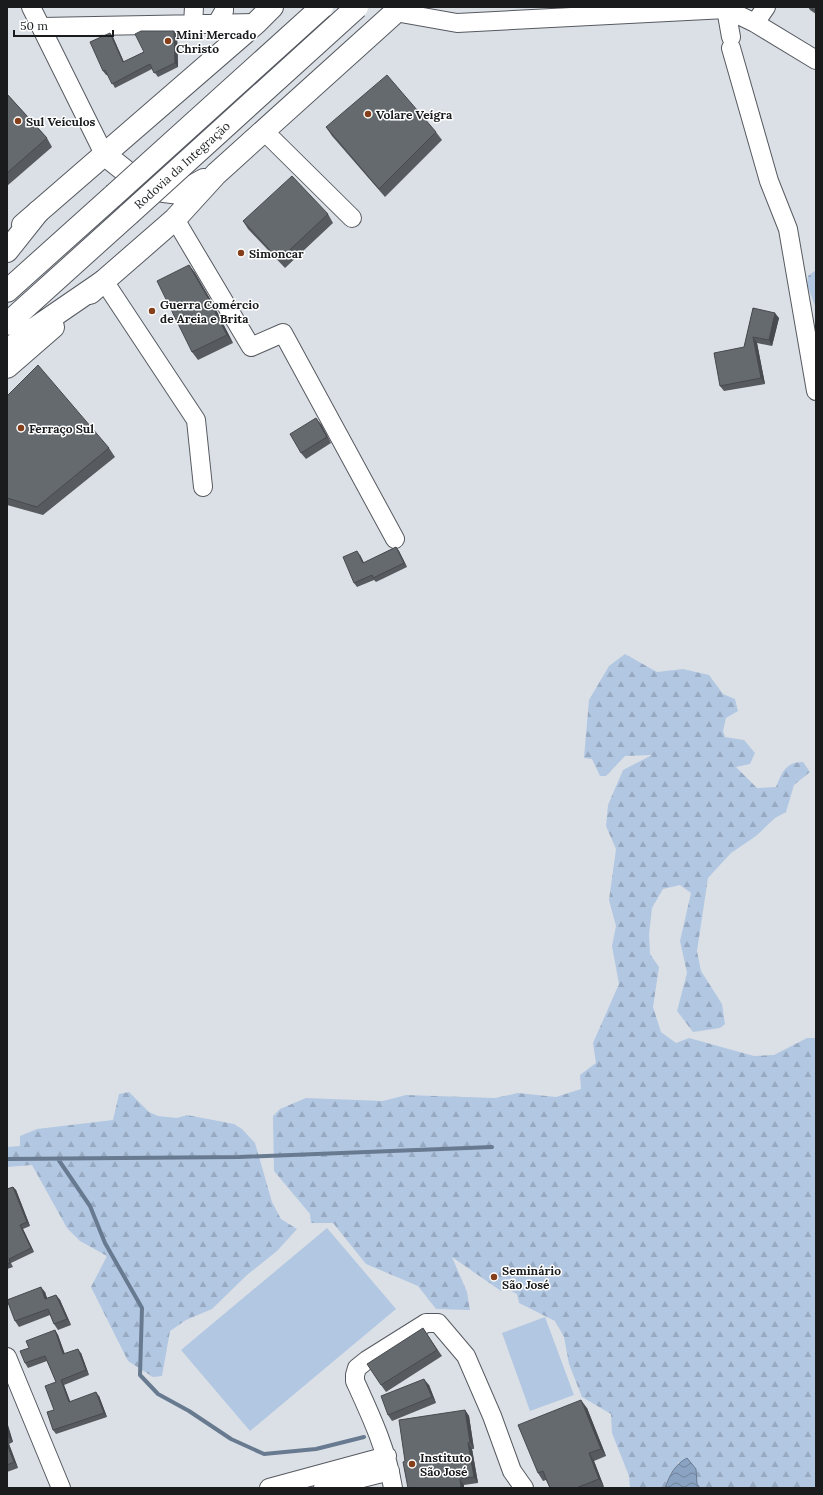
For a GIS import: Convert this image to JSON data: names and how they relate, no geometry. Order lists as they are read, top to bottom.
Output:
{
  "streets": {
    "main road": ["Rodovia da Integração"]
  },
  "places": [
    "Mini Mercado Christo",
    "Volare Veígra",
    "Sul Veículos",
    "Simoncar",
    "Guerra Comércio de Areia e Brita",
    "Ferraço Sul",
    "Seminário São José",
    "Instituto São José"
  ],
  "scale_bar": "50 m"
}
